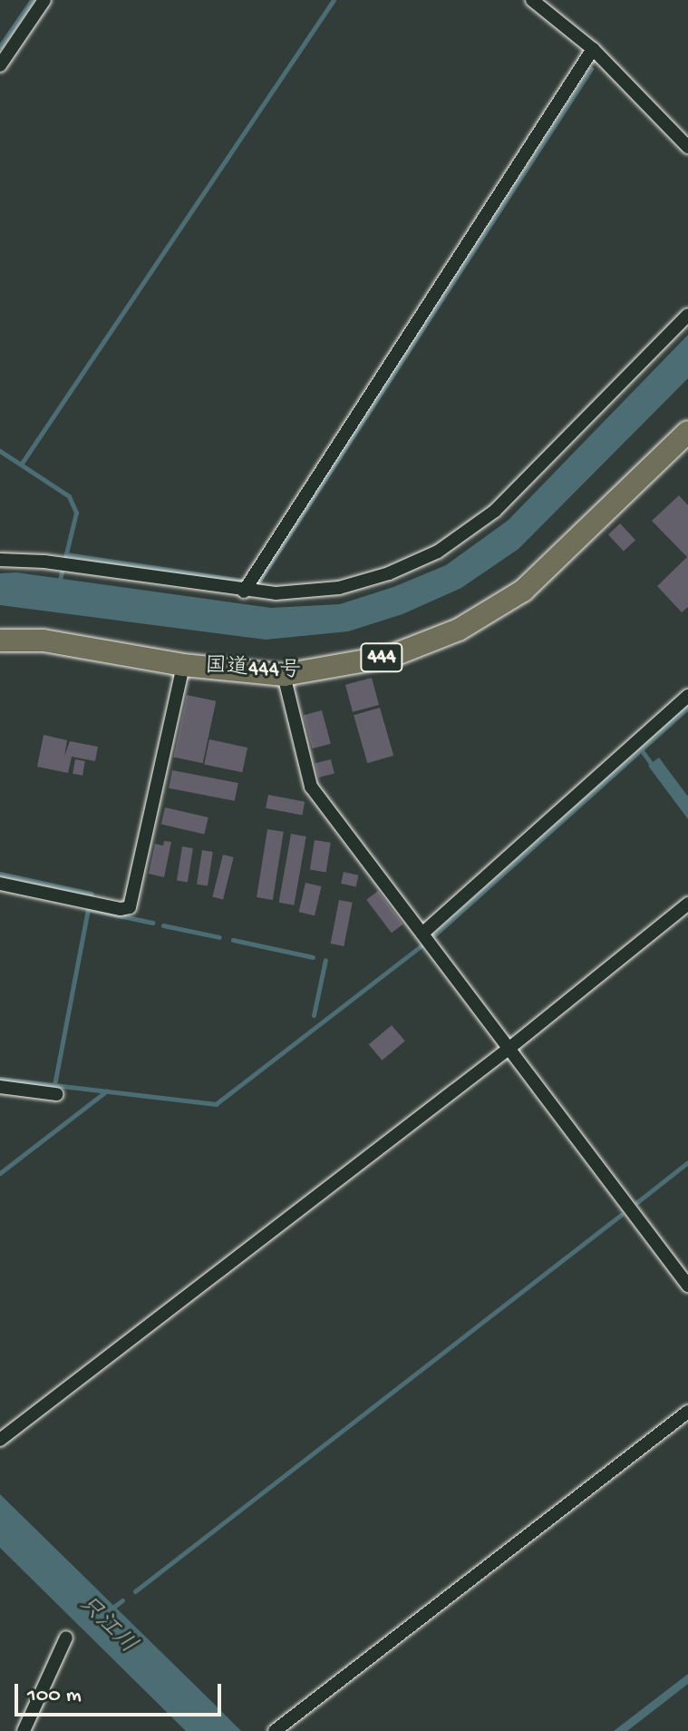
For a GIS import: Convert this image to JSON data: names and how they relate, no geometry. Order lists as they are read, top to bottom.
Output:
{
  "streets": {
    "highway": ["444", "国道444号"]
  },
  "water": ["只江川"],
  "scale_bar": "100 m"
}
